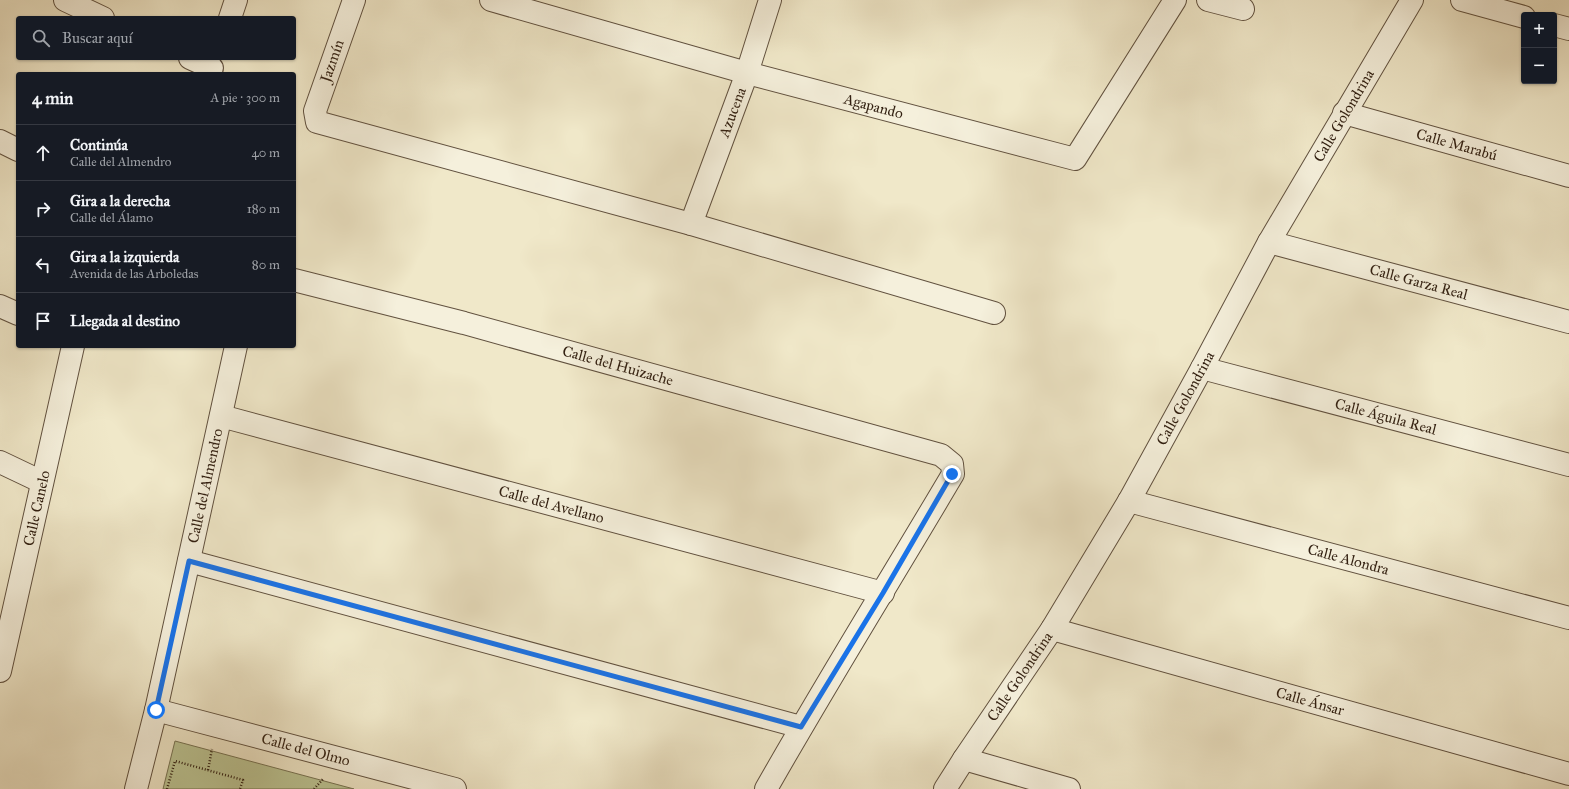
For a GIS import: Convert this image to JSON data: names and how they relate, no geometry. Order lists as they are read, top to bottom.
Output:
{
  "streets": {
    "street": [
      "Jazmín",
      "Agapando",
      "Azucena",
      "Calle Golondrina",
      "Calle Marabú",
      "Calle Garza Real",
      "Calle del Huizache",
      "Calle Águila Real",
      "Calle del Almendro",
      "Calle del Avellano",
      "Calle Canelo",
      "Calle Alondra",
      "Calle Ánsar",
      "Calle del Olmo"
    ]
  },
  "crossings": [
    ["Jazmín", "Azucena"],
    ["Agapando", "Azucena"],
    ["Calle Golondrina", "Calle Marabú"],
    ["Calle Golondrina", "Calle Garza Real"],
    ["Calle Golondrina", "Calle Águila Real"],
    ["Calle Golondrina", "Calle Alondra"],
    ["Calle Golondrina", "Calle Ánsar"],
    ["Calle del Huizache", "Calle del Avellano"],
    ["Calle del Almendro", "Calle del Avellano"],
    ["Calle del Almendro", "Calle del Olmo"]
  ],
  "page": {
    "map_buttons": ["+", "−"],
    "search": "Buscar aquí",
    "heading": ["4 min", "A pie · 300 m"],
    "list": [
      ["Continúa", "Calle del Almendro", "40 m"],
      ["Gira a la derecha", "Calle del Álamo", "180 m"],
      ["Gira a la izquierda", "Avenida de las Arboledas", "80 m"],
      "Llegada al destino"
    ]
  }
}
